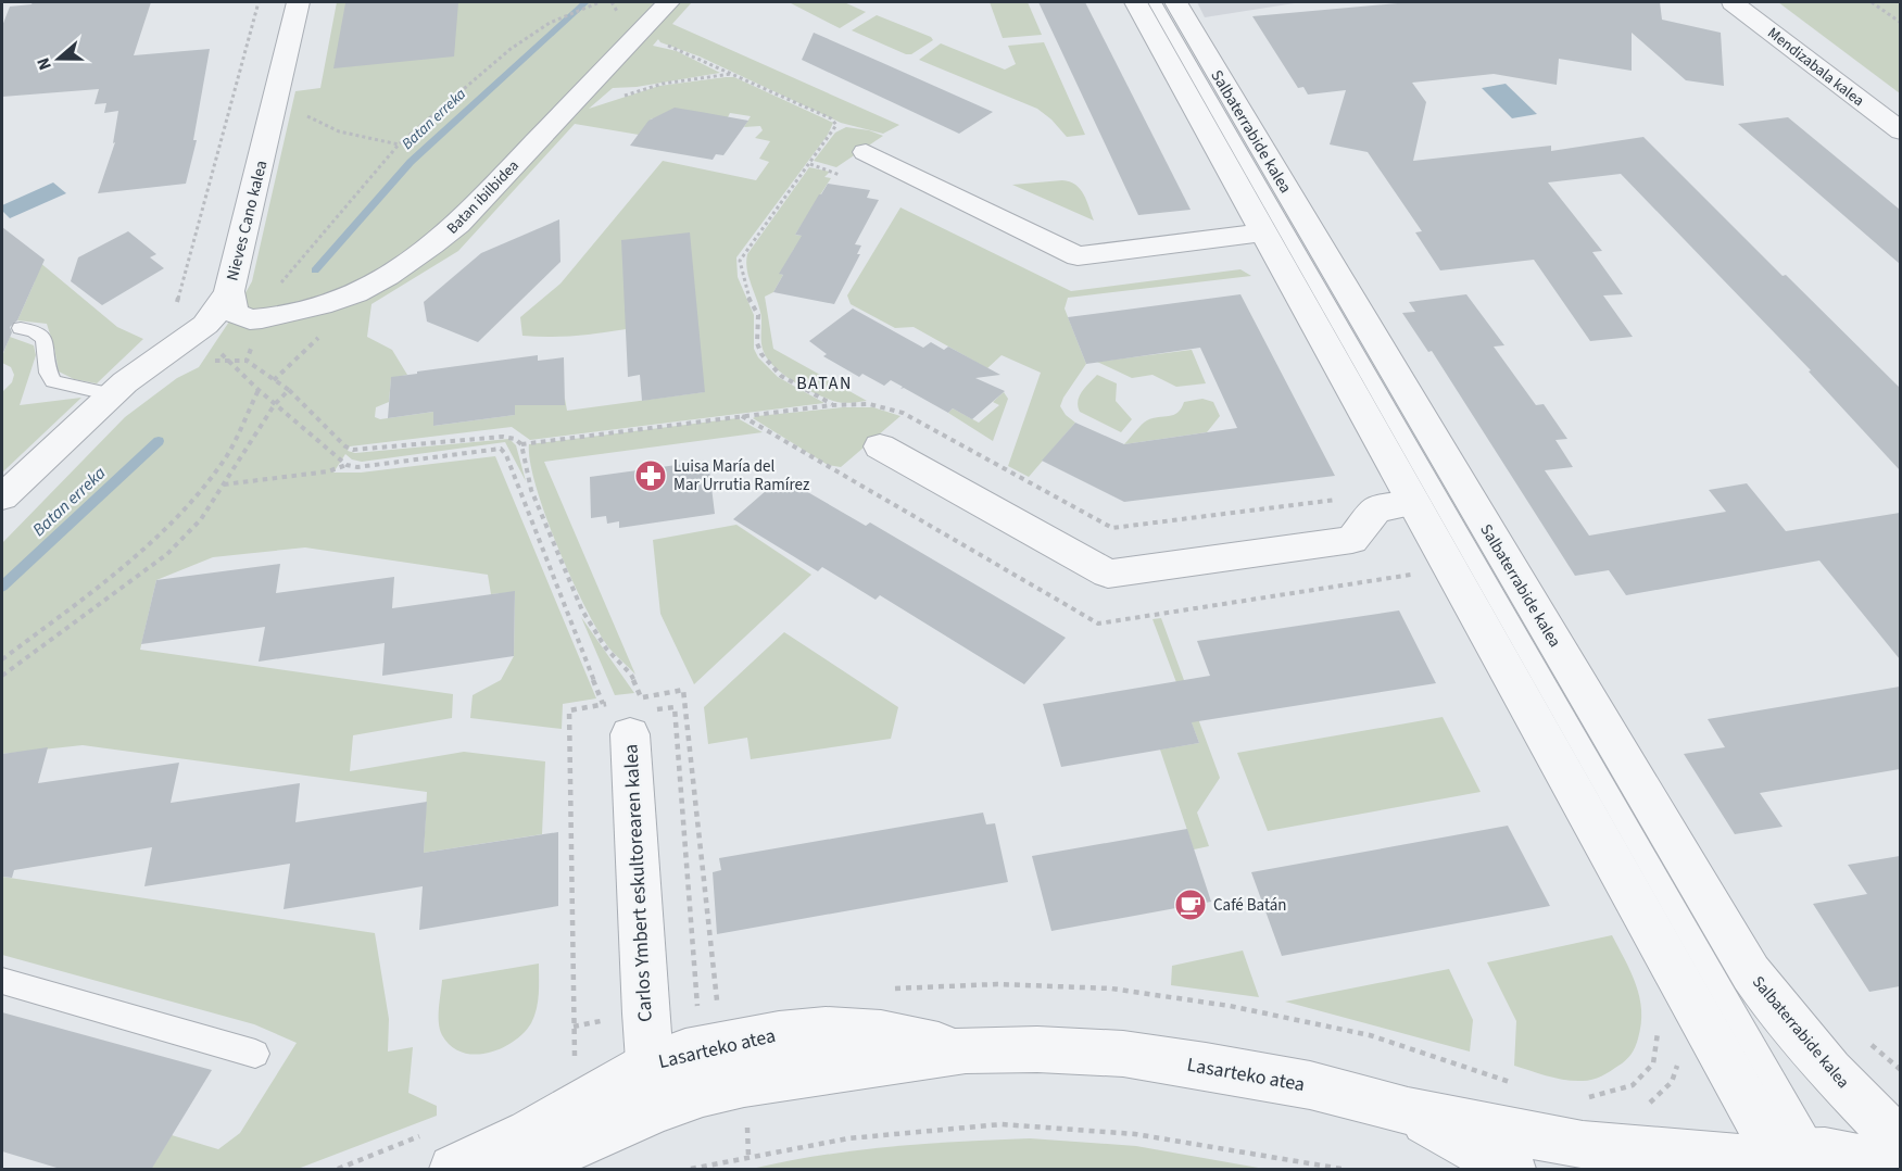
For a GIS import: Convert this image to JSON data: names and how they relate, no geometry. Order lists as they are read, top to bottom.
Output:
{
  "streets": {
    "street": [
      "Mendizabala kalea",
      "Salbaterrabide kalea",
      "Batan ibilbidea",
      "Nieves Cano kalea",
      "Carlos Ymbert eskultorearen kalea",
      "Lasarteko atea"
    ]
  },
  "crossings": [
    ["Salbaterrabide kalea", "Lasarteko atea"],
    ["Batan ibilbidea", "Nieves Cano kalea"],
    ["Carlos Ymbert eskultorearen kalea", "Lasarteko atea"]
  ],
  "districts": ["BATAN"],
  "water": ["Batan erreka"],
  "places": {
    "pharmacy": ["Luisa María del Mar Urrutia Ramírez"],
    "cafe": ["Café Batán"]
  },
  "north": "left"
}
